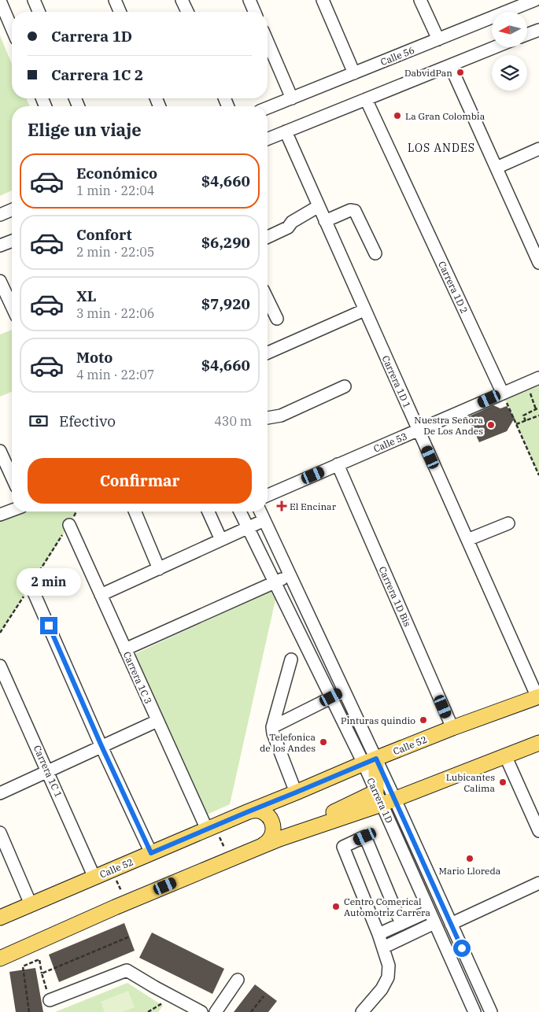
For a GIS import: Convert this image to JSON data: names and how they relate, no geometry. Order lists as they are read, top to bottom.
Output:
{
  "streets": {
    "main road": ["Calle 52"],
    "street": [
      "Calle 56",
      "Carrera 1D 2",
      "Carrera 1D 1",
      "Calle 53",
      "Carrera 1D Bis",
      "Carrera 1C 3",
      "Carrera 1C 1",
      "Carrera 1D"
    ]
  },
  "crossings": [
    ["Carrera 1D 2", "Calle 53"],
    ["Carrera 1D 1", "Calle 53"],
    ["Carrera 1D 1", "Calle 52"],
    ["Calle 53", "Carrera 1D Bis"],
    ["Carrera 1D Bis", "Calle 52"],
    ["Carrera 1C 3", "Calle 52"],
    ["Calle 52", "Carrera 1C 1"],
    ["Calle 52", "Carrera 1D"]
  ],
  "districts": ["LOS ANDES"],
  "places": {
    "other": [
      "DabvidPan",
      "La Gran Colombia",
      "Nuestra Señora De Los Andes",
      "Pinturas quindio",
      "Telefonica de los Andes",
      "Lubicantes Calima",
      "Mario Lloreda",
      "Centro Comerical Automotriz Carrera"
    ],
    "health": ["El Encinar"]
  },
  "north": "left",
  "page": {
    "banner": ["Carrera 1D", "Carrera 1C 2"],
    "heading": "Elige un viaje",
    "list": [
      {
        "name": "Económico",
        "note": "1 min · 22:04",
        "value": "$4,660"
      },
      {
        "name": "Confort",
        "note": "2 min · 22:05",
        "value": "$6,290"
      },
      {
        "name": "XL",
        "note": "3 min · 22:06",
        "value": "$7,920"
      },
      {
        "name": "Moto",
        "note": "4 min · 22:07",
        "value": "$4,660"
      }
    ],
    "pay": ["Efectivo", "430 m"],
    "buttons": "Confirmar",
    "bubble": "2 min"
  }
}
